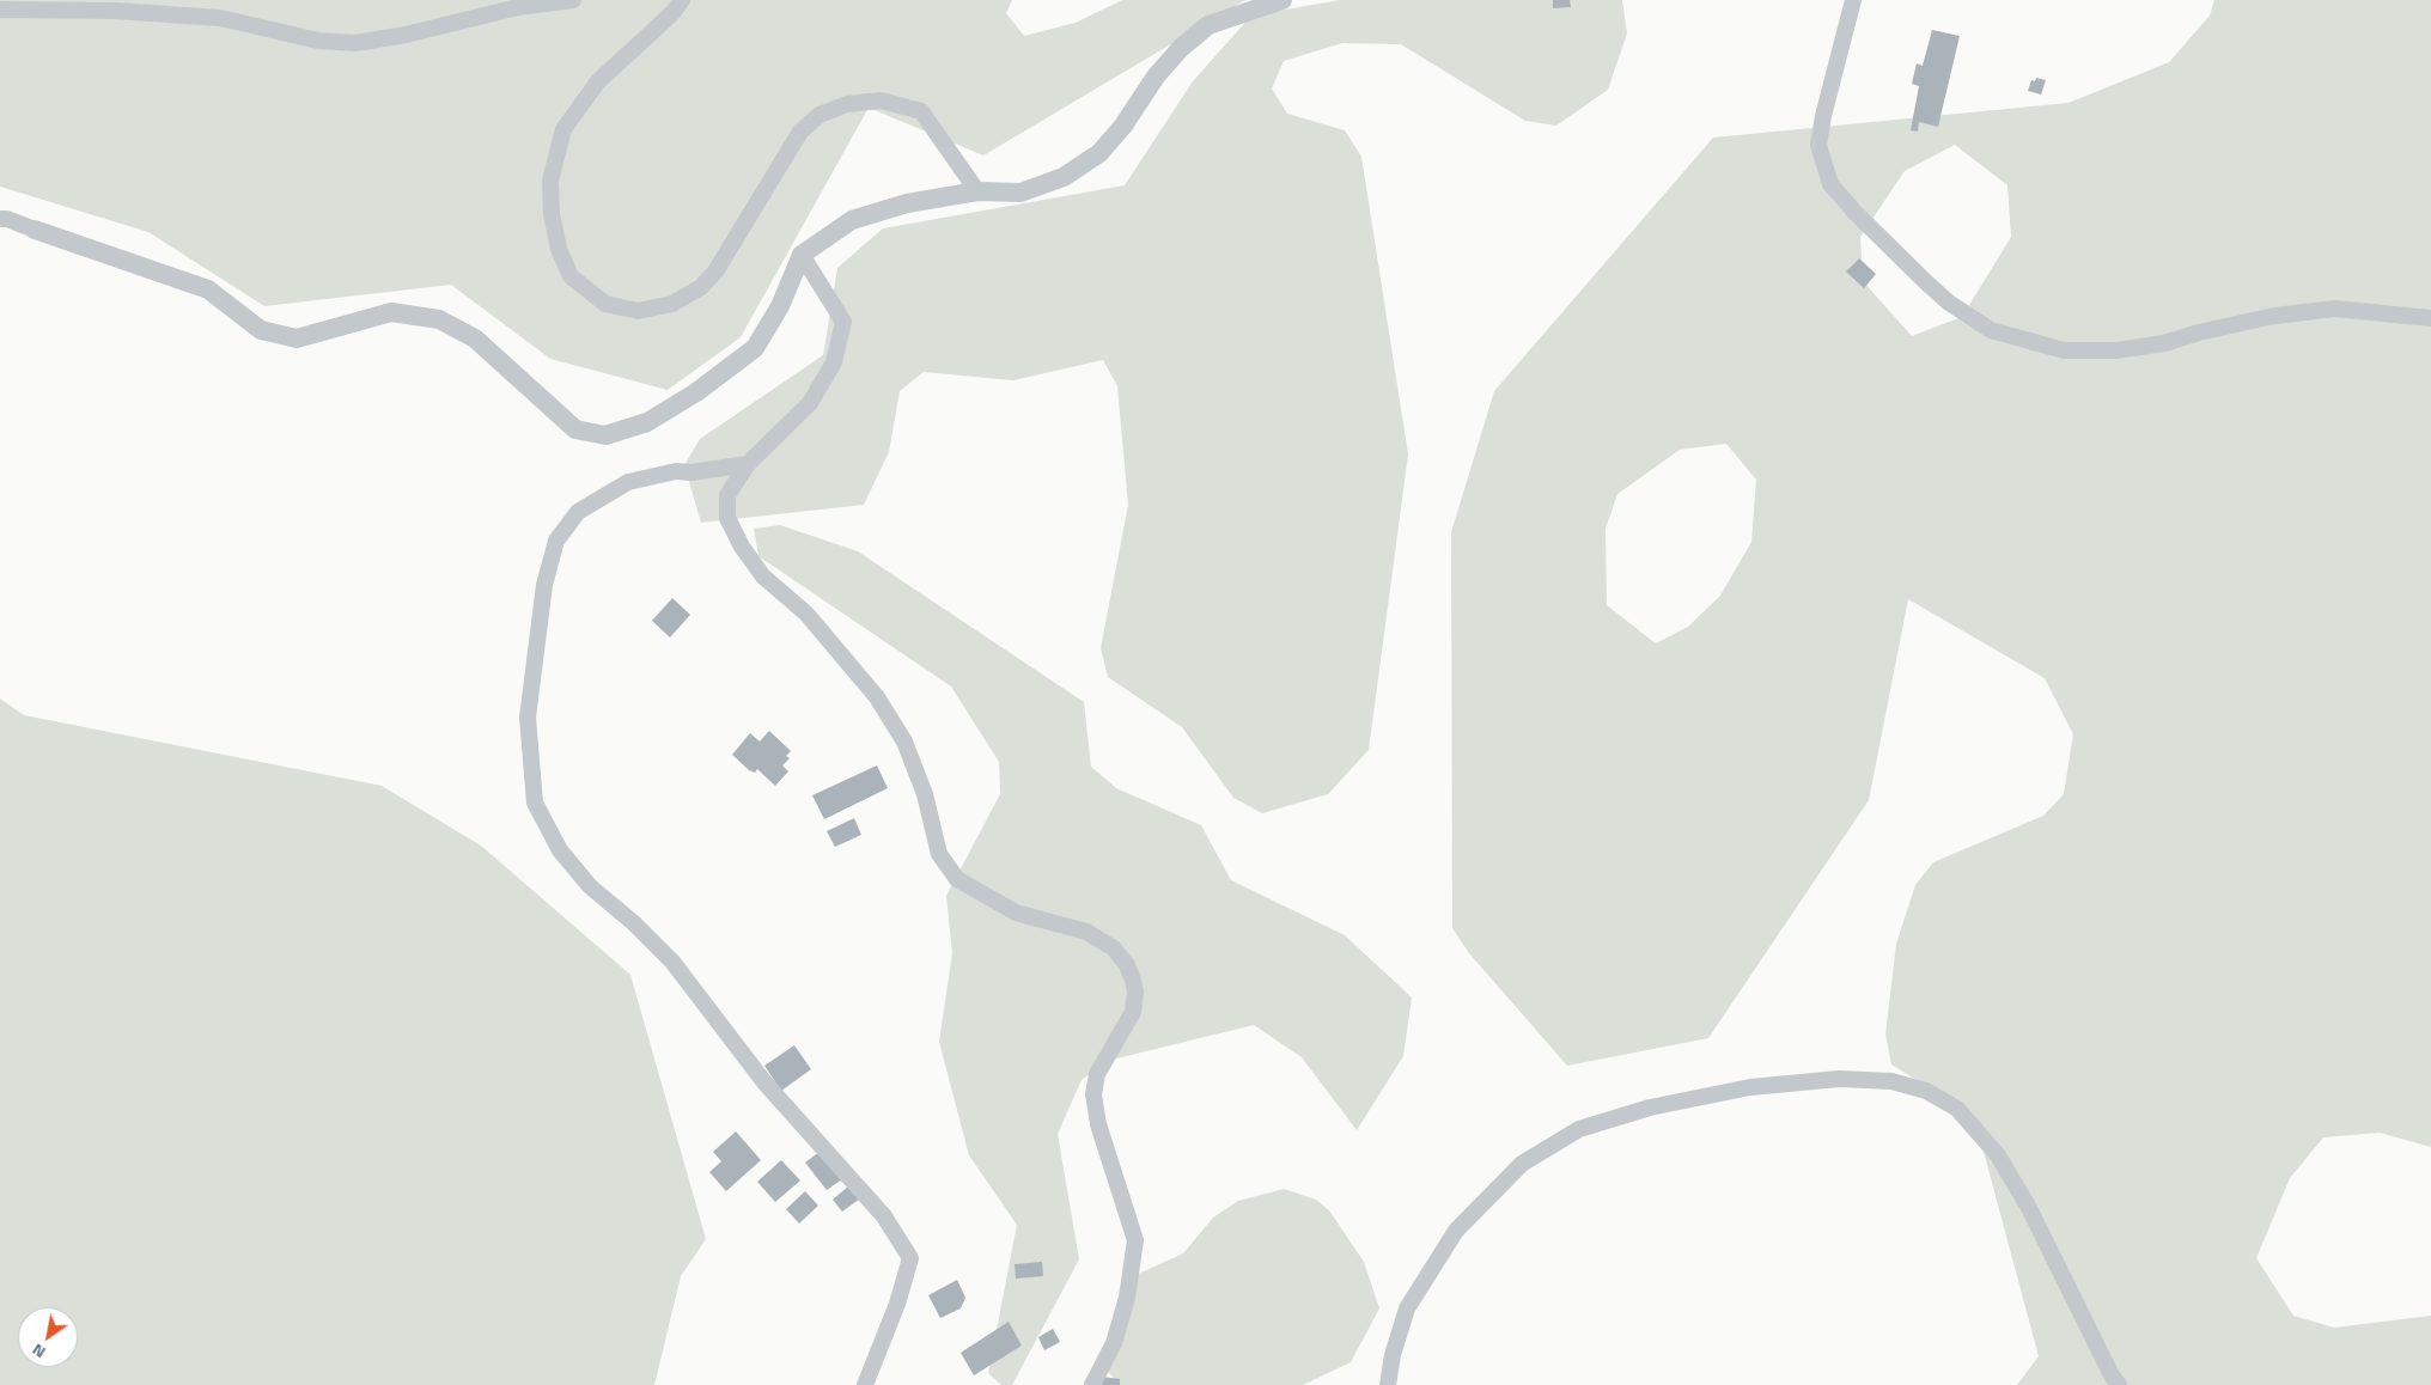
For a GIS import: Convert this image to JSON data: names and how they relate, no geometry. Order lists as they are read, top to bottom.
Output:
{
  "north": "bottom left"
}
